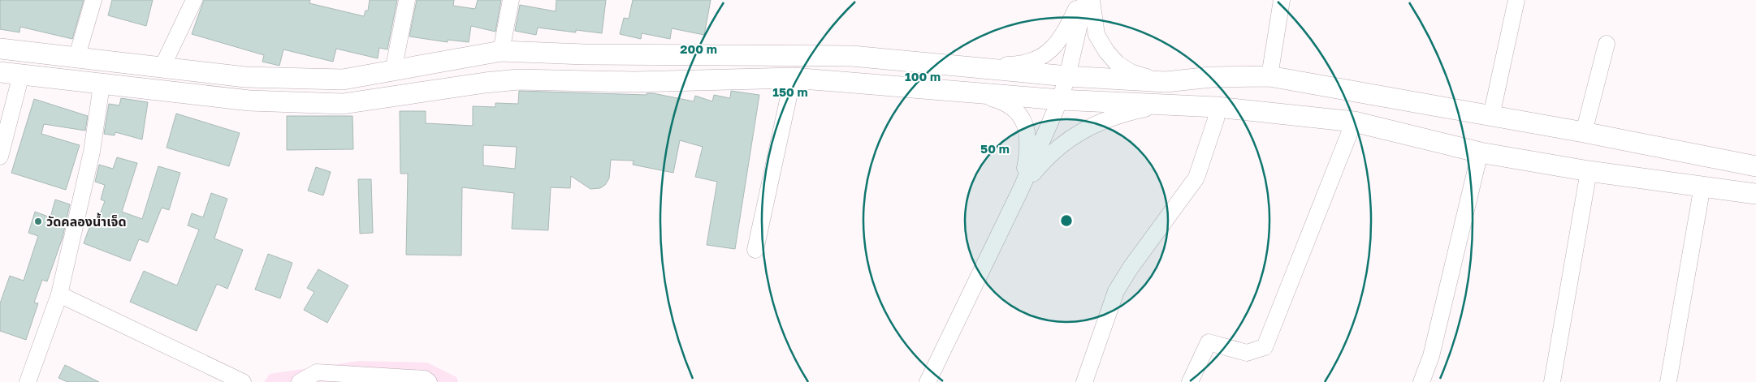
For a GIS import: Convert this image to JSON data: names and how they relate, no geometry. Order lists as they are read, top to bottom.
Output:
{
  "places": ["วัดคลองน้ำเจ็ด"],
  "rings": [
    "200 m",
    "100 m",
    "150 m",
    "50 m"
  ]
}
